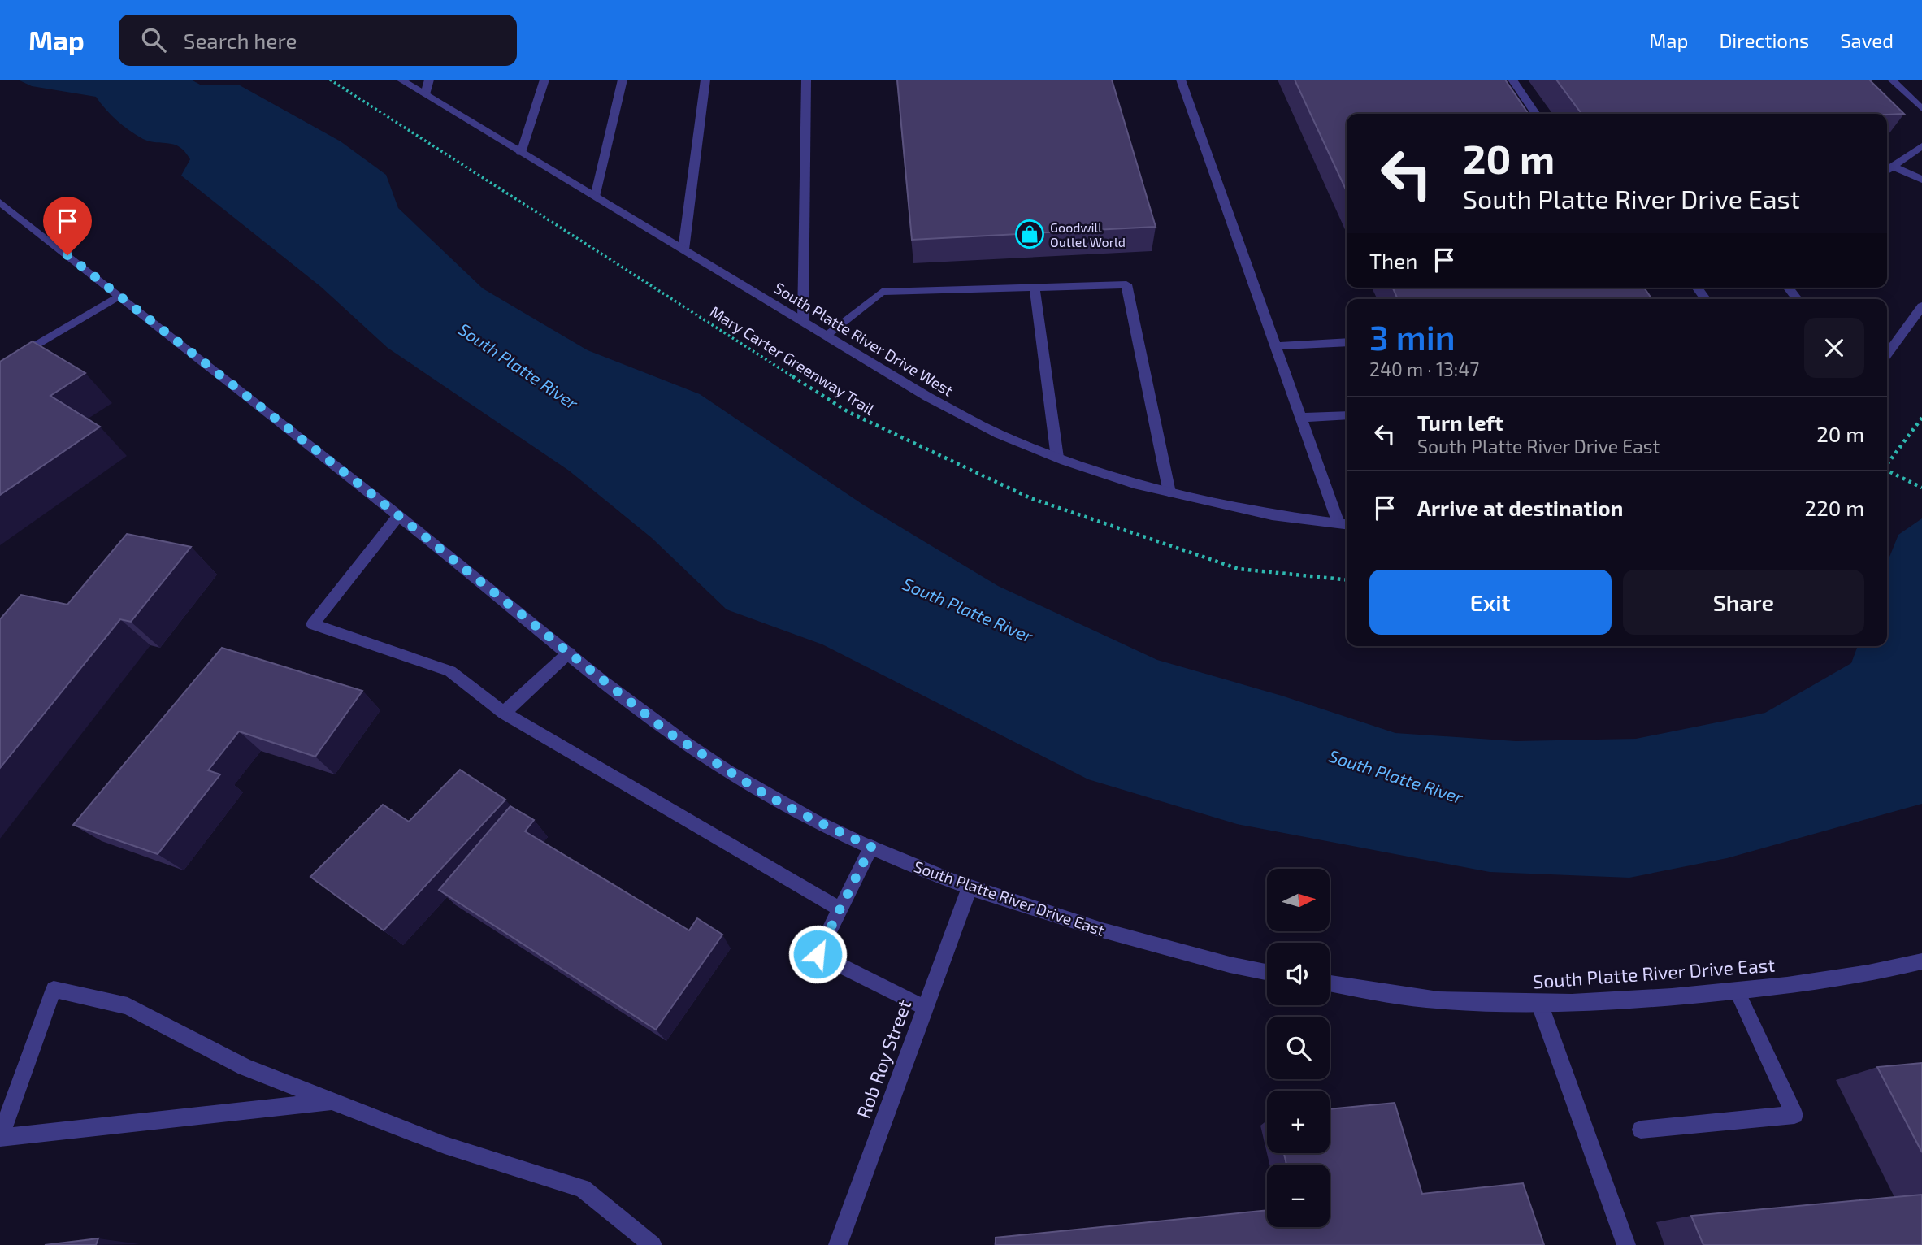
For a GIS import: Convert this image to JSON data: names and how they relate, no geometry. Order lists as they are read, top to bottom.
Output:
{
  "streets": {
    "street": ["South Platte River Drive West", "South Platte River Drive East", "Rob Roy Street"],
    "path": ["Mary Carter Greenway Trail"]
  },
  "crossings": [
    ["South Platte River Drive East", "Rob Roy Street"]
  ],
  "water": ["South Platte River"],
  "places": {
    "shop": ["Goodwill Outlet World"]
  },
  "north": "right",
  "page": {
    "header": "Map",
    "search": "Search here",
    "nav": ["Map", "Directions", "Saved"],
    "turn": ["20 m", "South Platte River Drive East"],
    "then": "Then",
    "heading": ["3 min", "240 m · 13:47"],
    "list": [
      {
        "name": "Turn left",
        "note": "South Platte River Drive East",
        "value": "20 m"
      },
      {
        "name": "Arrive at destination",
        "value": "220 m"
      }
    ],
    "buttons": ["Exit", "Share"],
    "map_buttons": ["+", "−"]
  }
}
